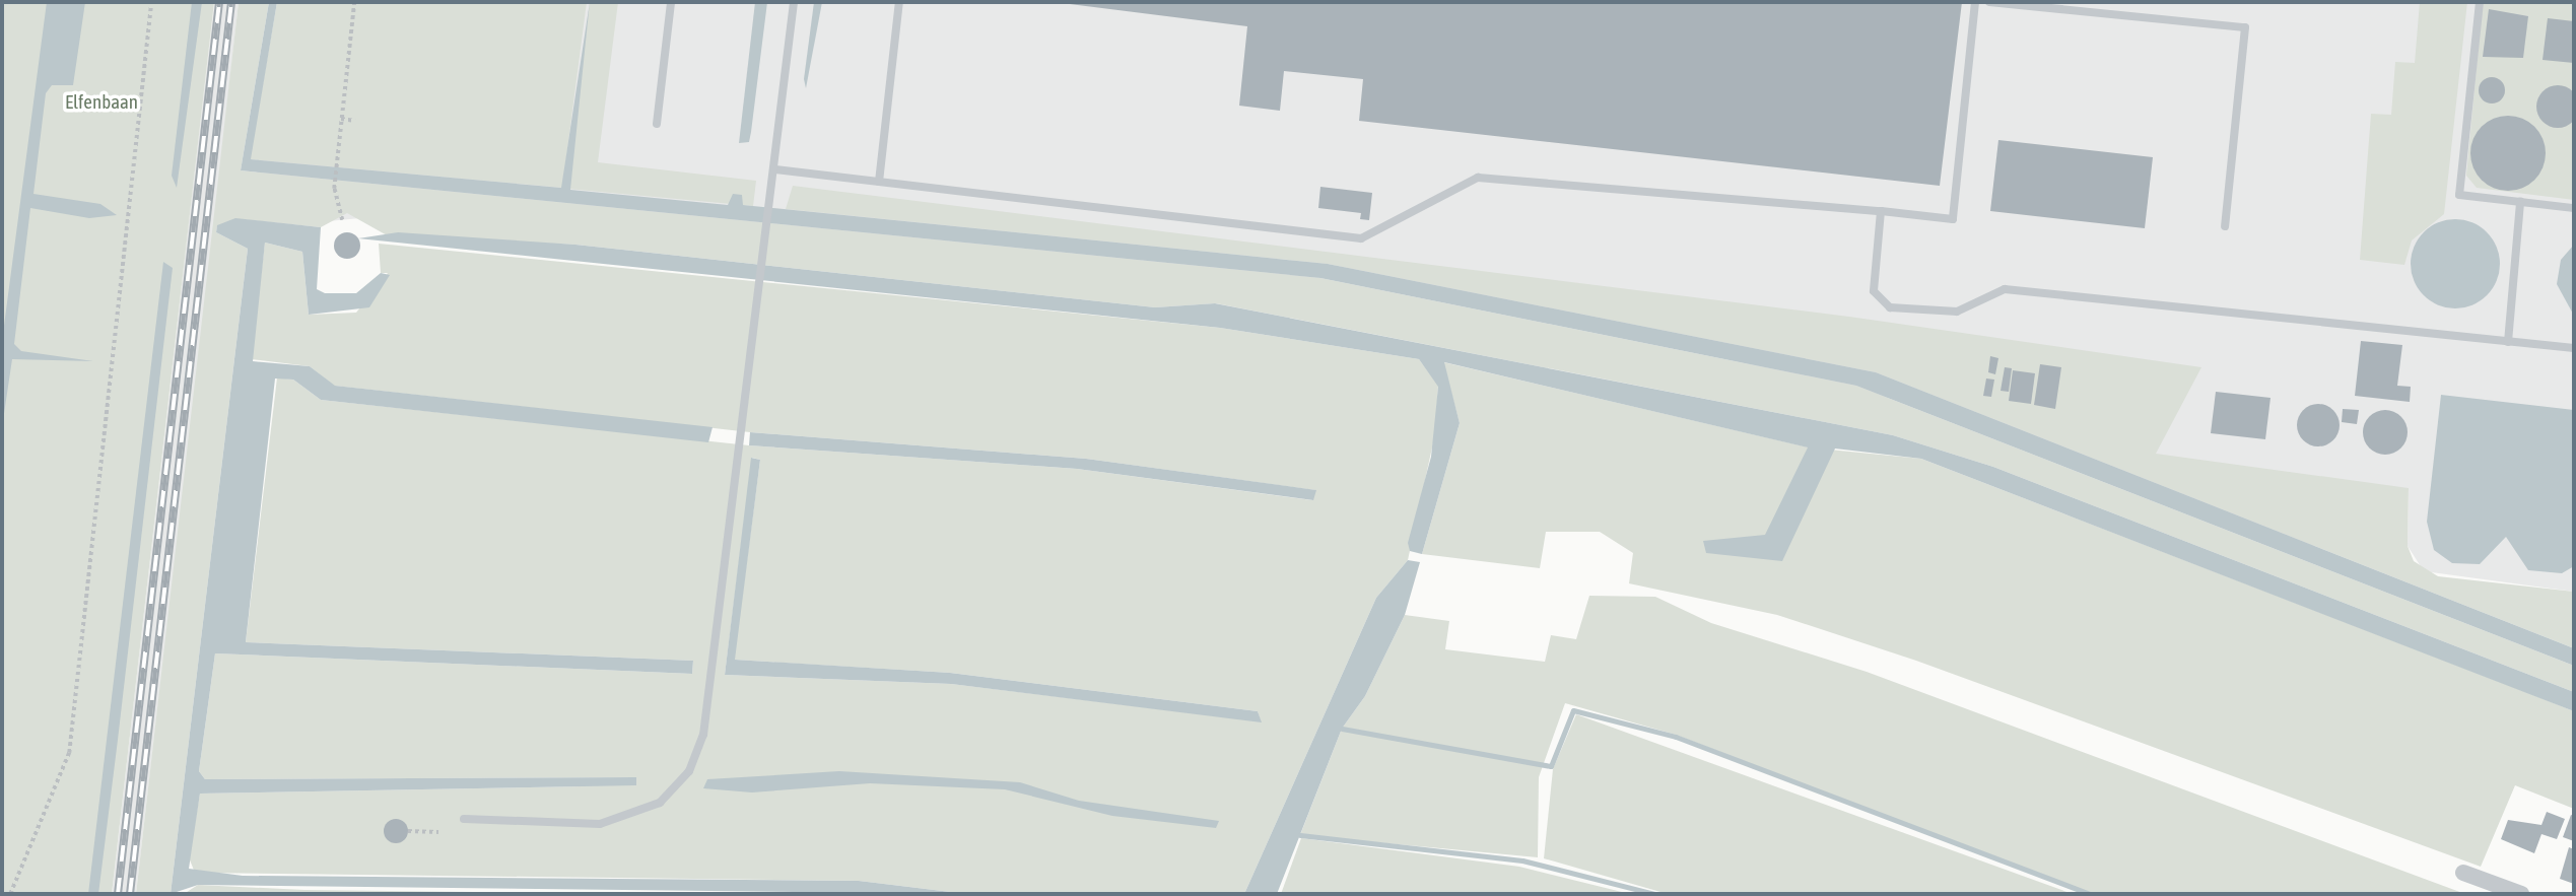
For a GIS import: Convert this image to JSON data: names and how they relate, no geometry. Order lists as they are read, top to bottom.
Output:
{
  "parks": ["Elfenbaan"]
}
